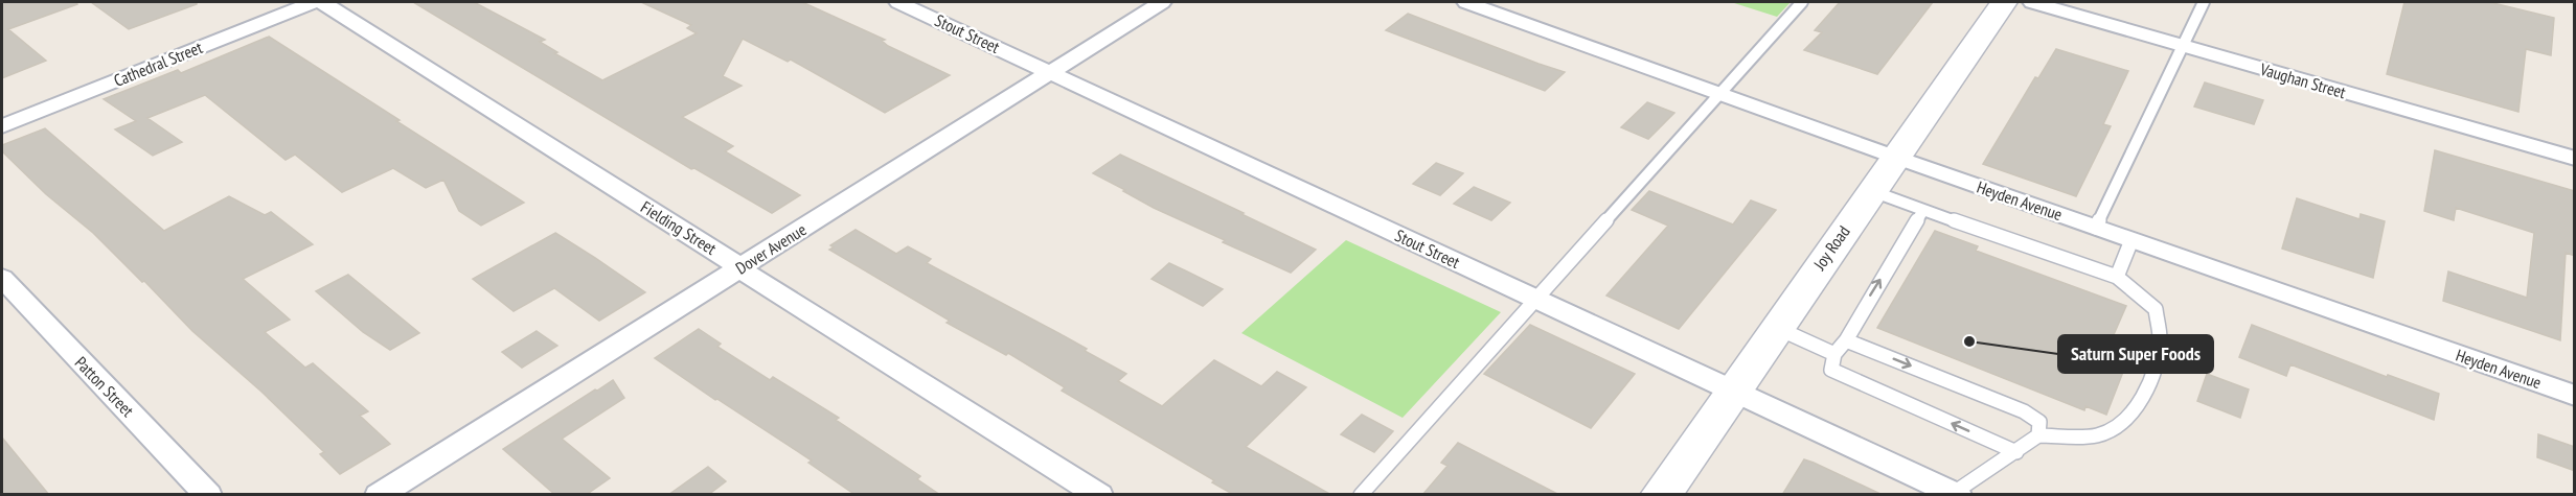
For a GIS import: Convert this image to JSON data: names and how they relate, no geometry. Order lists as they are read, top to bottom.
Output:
{
  "streets": {
    "main road": ["Joy Road"],
    "street": [
      "Stout Street",
      "Cathedral Street",
      "Vaughan Street",
      "Heyden Avenue",
      "Fielding Street",
      "Dover Avenue",
      "Patton Street"
    ]
  },
  "crossings": [
    ["Stout Street", "Joy Road"],
    ["Stout Street", "Dover Avenue"],
    ["Heyden Avenue", "Joy Road"],
    ["Fielding Street", "Dover Avenue"]
  ],
  "places": ["Saturn Super Foods"]
}
